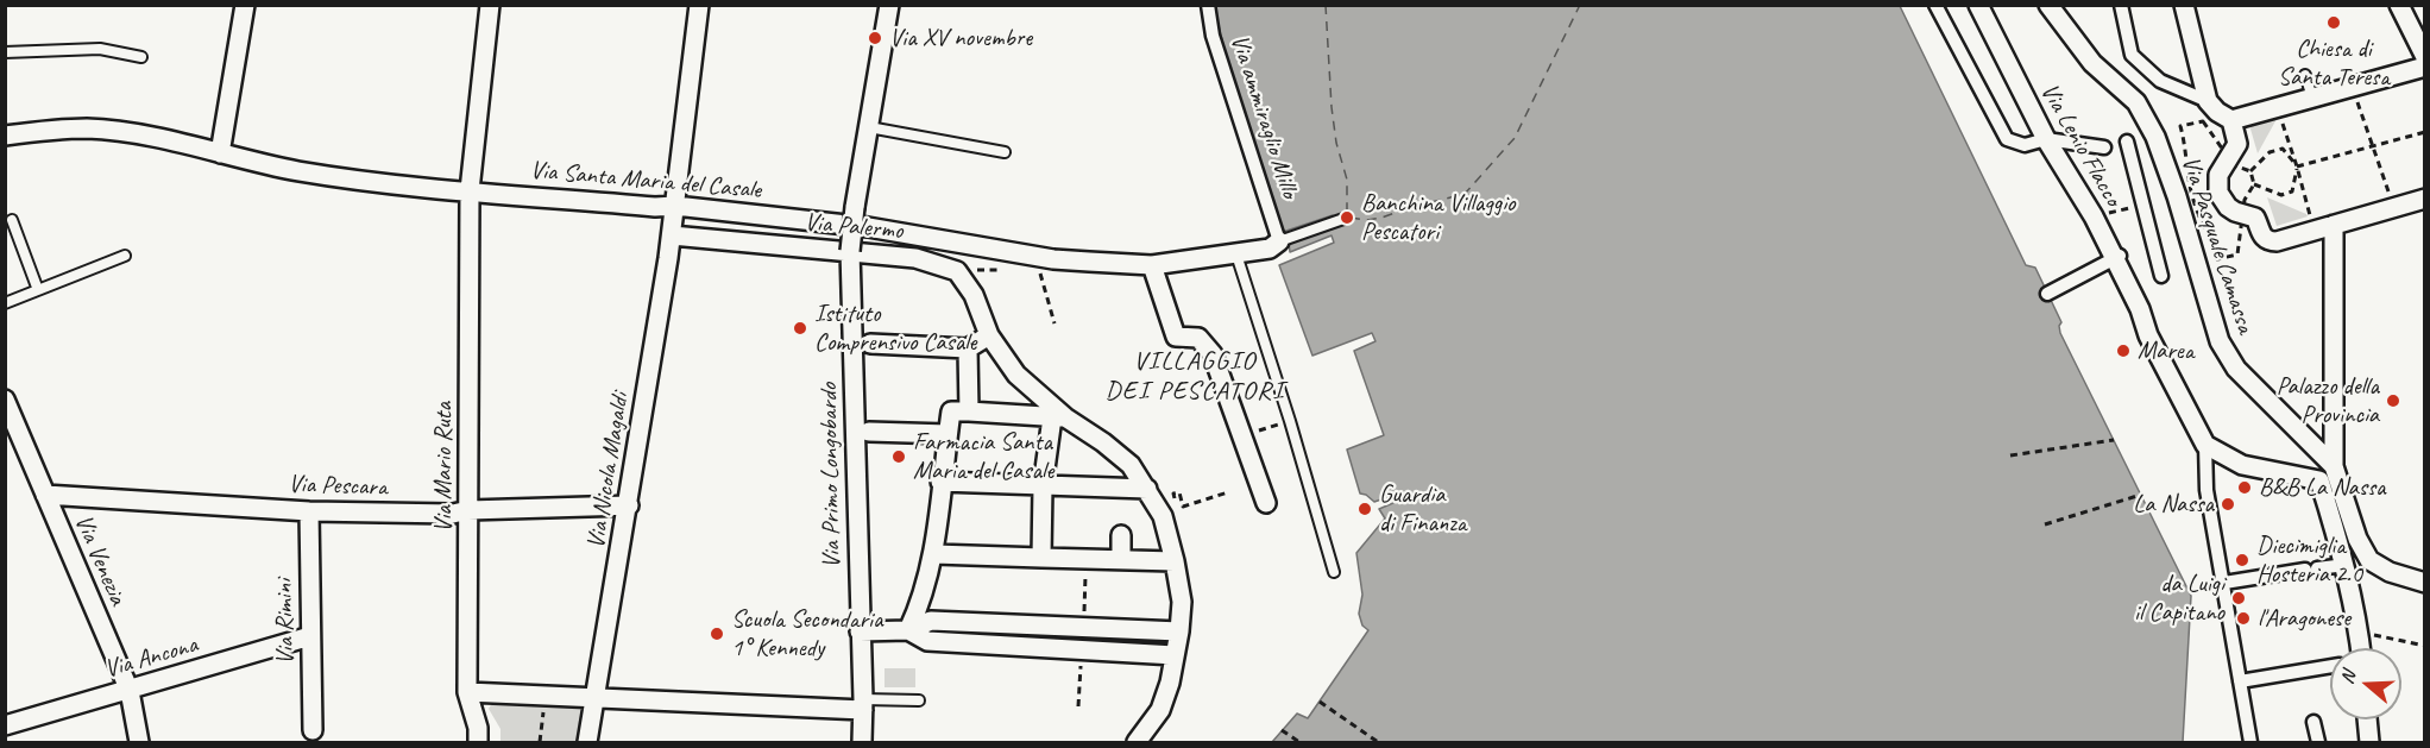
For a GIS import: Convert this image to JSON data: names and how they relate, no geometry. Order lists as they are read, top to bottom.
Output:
{
  "streets": {
    "street": [
      "Via ammiraglio Millo",
      "Via Lenio Flacco",
      "Via Santa Maria del Casale",
      "Via Palermo",
      "Via Pasquale Camassa",
      "Via Mario Ruta",
      "Via Nicola Magaldi",
      "Via Primo Longobardo",
      "Via Pescara",
      "Via Venezia",
      "Via Rimini",
      "Via Ancona"
    ]
  },
  "crossings": [
    ["Via ammiraglio Millo", "Via Santa Maria del Casale"],
    ["Via Santa Maria del Casale", "Via Mario Ruta"],
    ["Via Santa Maria del Casale", "Via Nicola Magaldi"],
    ["Via Palermo", "Via Nicola Magaldi"],
    ["Via Palermo", "Via Primo Longobardo"],
    ["Via Mario Ruta", "Via Pescara"],
    ["Via Nicola Magaldi", "Via Pescara"],
    ["Via Pescara", "Via Venezia"],
    ["Via Pescara", "Via Rimini"],
    ["Via Venezia", "Via Ancona"],
    ["Via Rimini", "Via Ancona"]
  ],
  "districts": ["VILLAGGIO DEI PESCATORI"],
  "places": [
    "Chiesa di Santa Teresa",
    "Via XV novembre",
    "Banchina Villaggio Pescatori",
    "Istituto Comprensivo Casale",
    "Marea",
    "Palazzo della Provincia",
    "Farmacia Santa Maria del Casale",
    "B&B La Nassa",
    "La Nassa",
    "Guardia di Finanza",
    "Diecimiglia Hosteria 2.0",
    "da Luigi il Capitano",
    "l'Aragonese",
    "Scuola Secondaria 1° Kennedy"
  ],
  "north": "left"
}
